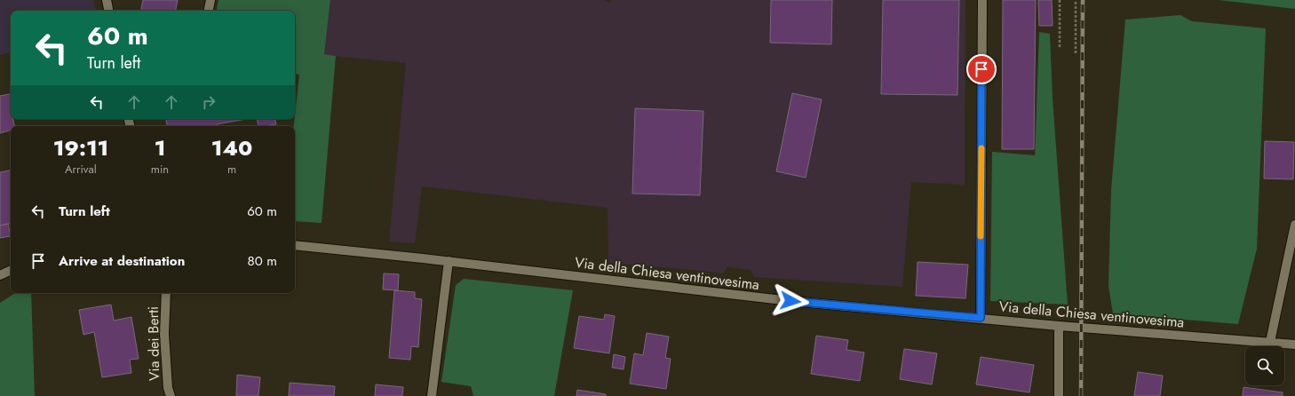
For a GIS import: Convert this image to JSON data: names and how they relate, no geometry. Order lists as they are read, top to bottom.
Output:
{
  "streets": {
    "street": ["Via della Chiesa ventinovesima", "Via dei Berti"]
  },
  "page": {
    "turn": ["60 m", "Turn left"],
    "eta": [
      "19:11",
      "Arrival",
      "1",
      "min",
      "140",
      "m"
    ],
    "list": [
      {
        "name": "Turn left",
        "value": "60 m"
      },
      {
        "name": "Arrive at destination",
        "value": "80 m"
      }
    ]
  }
}
